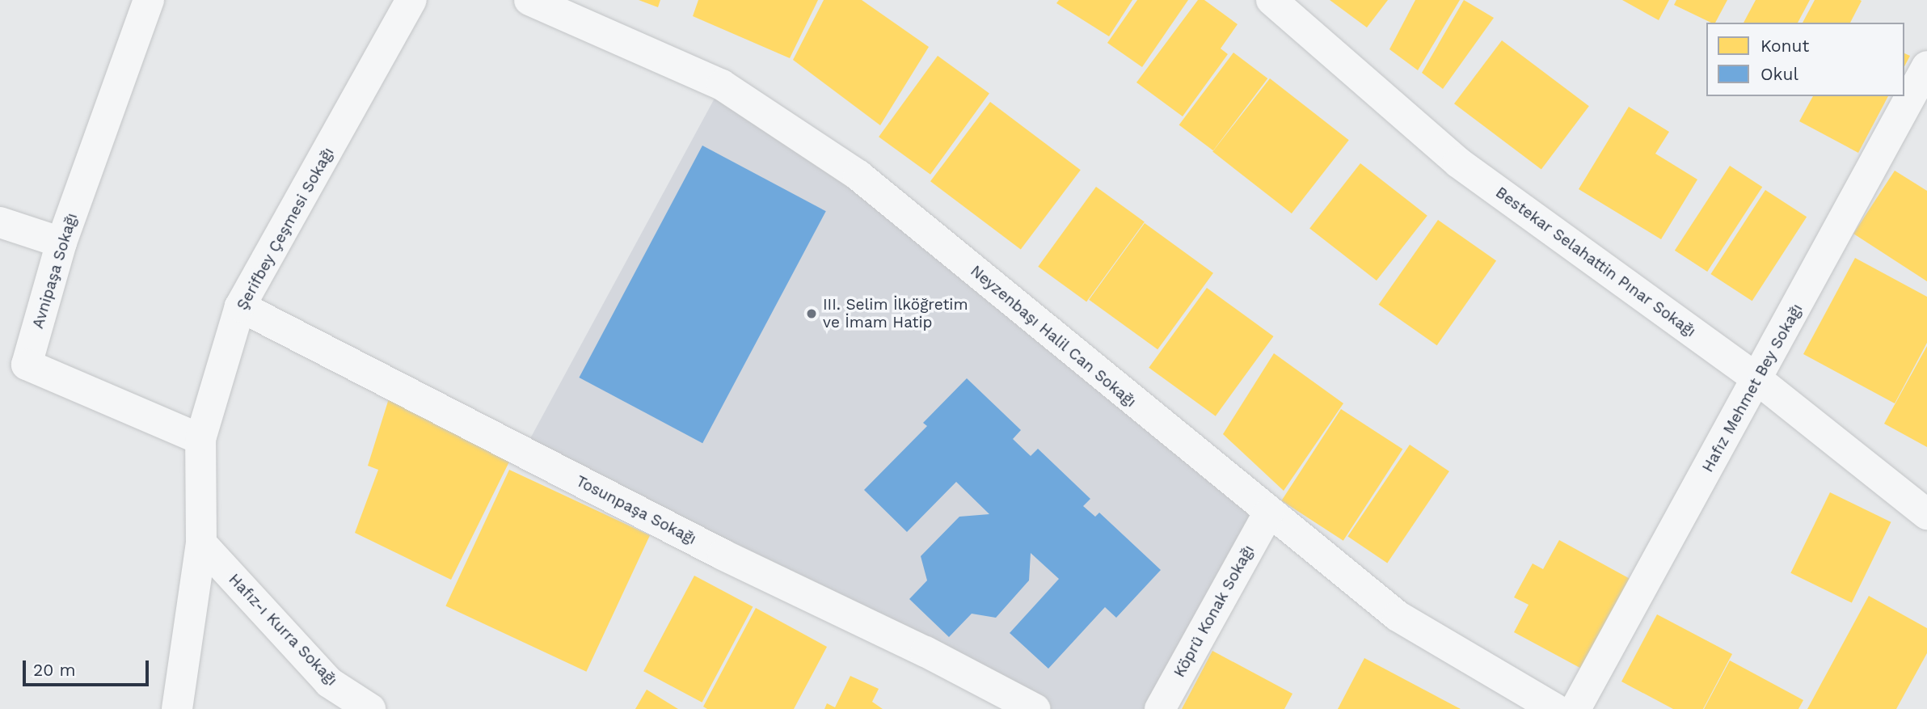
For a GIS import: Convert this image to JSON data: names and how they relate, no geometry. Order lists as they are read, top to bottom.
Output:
{
  "streets": {
    "street": [
      "Şerifbey Çeşmesi Sokağı",
      "Bestekar Selahattin Pınar Sokağı",
      "Avnipaşa Sokağı",
      "Neyzenbaşı Halil Can Sokağı",
      "Hafız Mehmet Bey Sokağı",
      "Tosunpaşa Sokağı",
      "Köprü Konak Sokağı",
      "Hafız-ı Kurra Sokağı"
    ]
  },
  "crossings": [
    ["Şerifbey Çeşmesi Sokağı", "Avnipaşa Sokağı"],
    ["Şerifbey Çeşmesi Sokağı", "Tosunpaşa Sokağı"],
    ["Şerifbey Çeşmesi Sokağı", "Hafız-ı Kurra Sokağı"],
    ["Bestekar Selahattin Pınar Sokağı", "Hafız Mehmet Bey Sokağı"],
    ["Neyzenbaşı Halil Can Sokağı", "Köprü Konak Sokağı"]
  ],
  "places": ["III. Selim İlköğretim ve İmam Hatip"],
  "legend": ["Konut", "Okul"],
  "scale_bar": "20 m"
}
